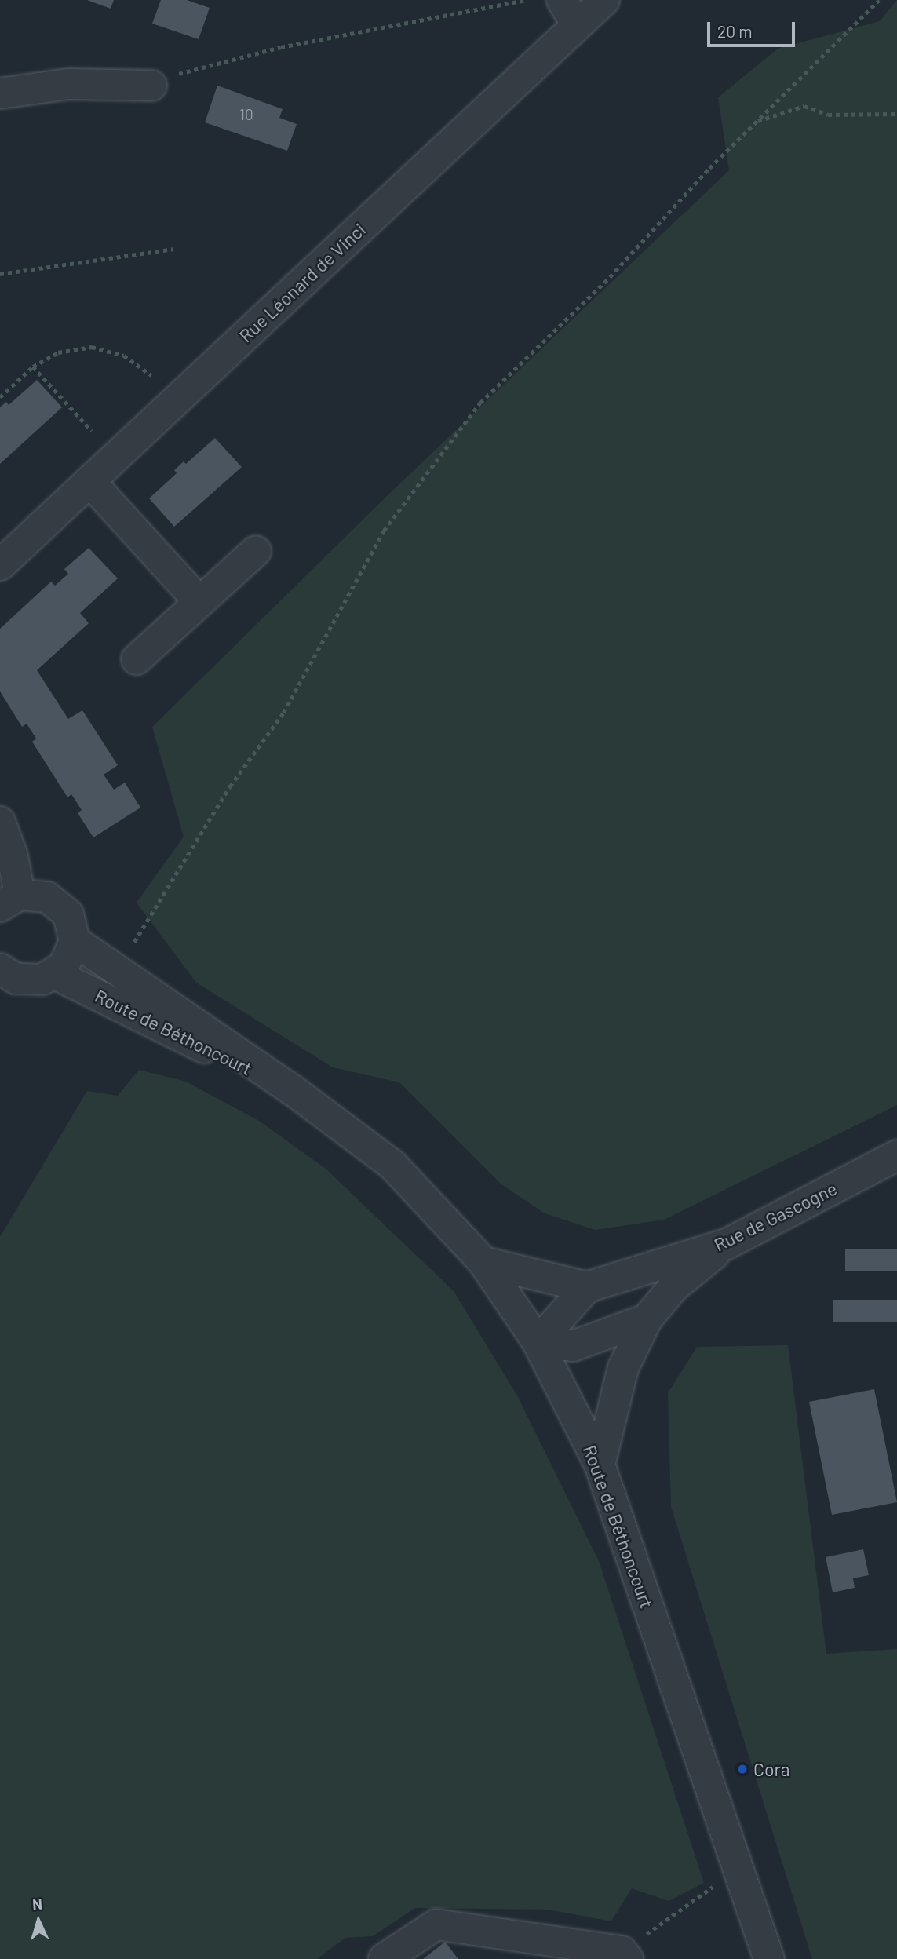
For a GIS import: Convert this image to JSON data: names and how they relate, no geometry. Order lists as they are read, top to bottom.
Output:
{
  "streets": {
    "street": ["Rue Léonard de Vinci", "Route de Béthoncourt", "Rue de Gascogne"]
  },
  "places": ["Cora"],
  "house_numbers": ["10"],
  "scale_bar": "20 m",
  "north": "top"
}
